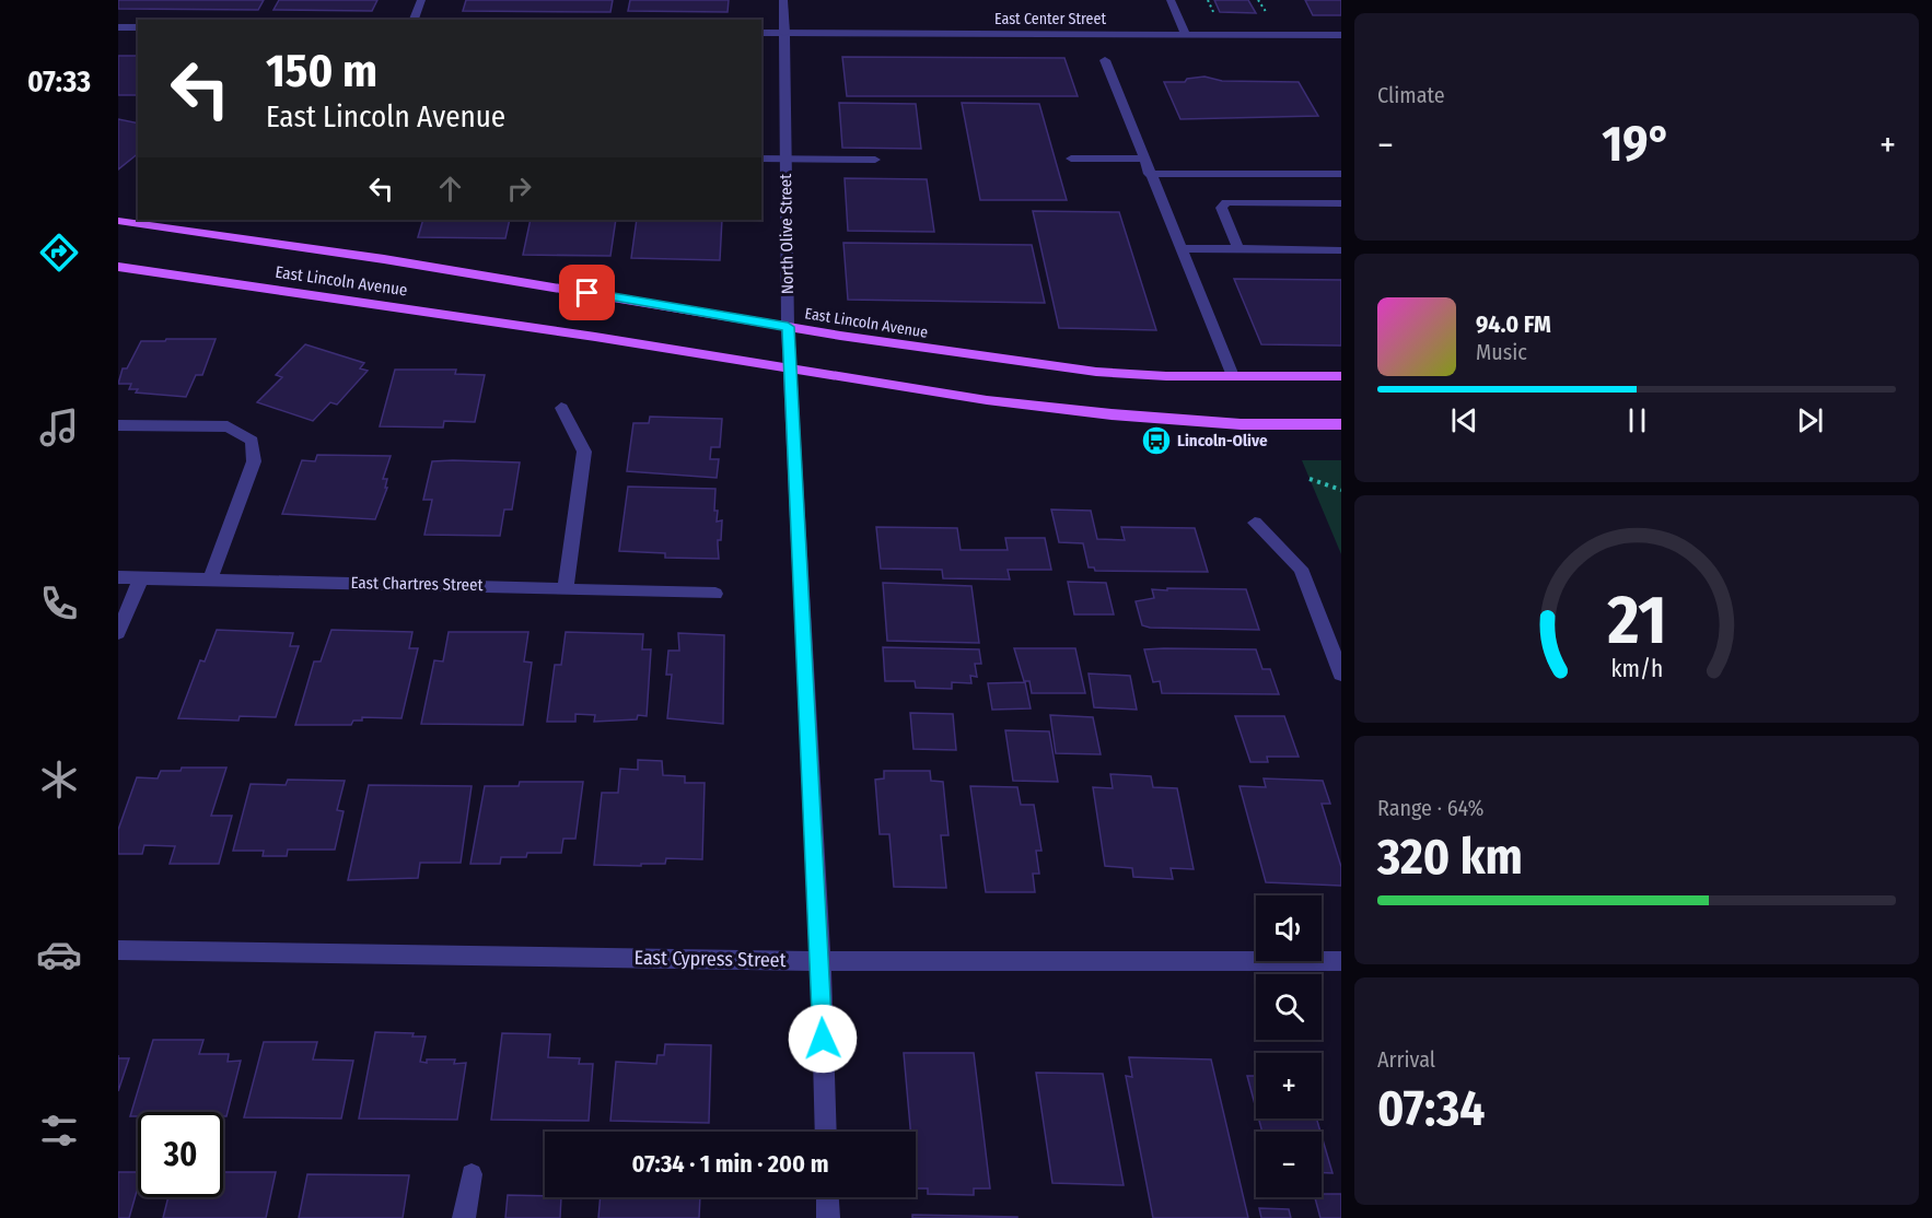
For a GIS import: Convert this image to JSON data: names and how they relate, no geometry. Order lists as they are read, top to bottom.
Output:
{
  "streets": {
    "main road": ["East Lincoln Avenue"],
    "street": [
      "East Center Street",
      "North Olive Street",
      "East Chartres Street",
      "East Cypress Street"
    ]
  },
  "crossings": [
    ["East Center Street", "North Olive Street"],
    ["North Olive Street", "East Lincoln Avenue"],
    ["North Olive Street", "East Cypress Street"]
  ],
  "places": {
    "bus stop": ["Lincoln-Olive"]
  },
  "page": {
    "tabs": "07:33",
    "tile": [
      "Climate",
      ["Range · 64%", "320 km"],
      ["Arrival", "07:34"]
    ],
    "turn": ["150 m", "East Lincoln Avenue"],
    "heat": ["−", "19°", "+"],
    "song": ["94.0 FM", "Music"],
    "map_buttons": ["+", "−"],
    "limit": "30",
    "trip": "07:34 · 1 min · 200 m",
    "gauge": ["21", "km/h"]
  }
}
